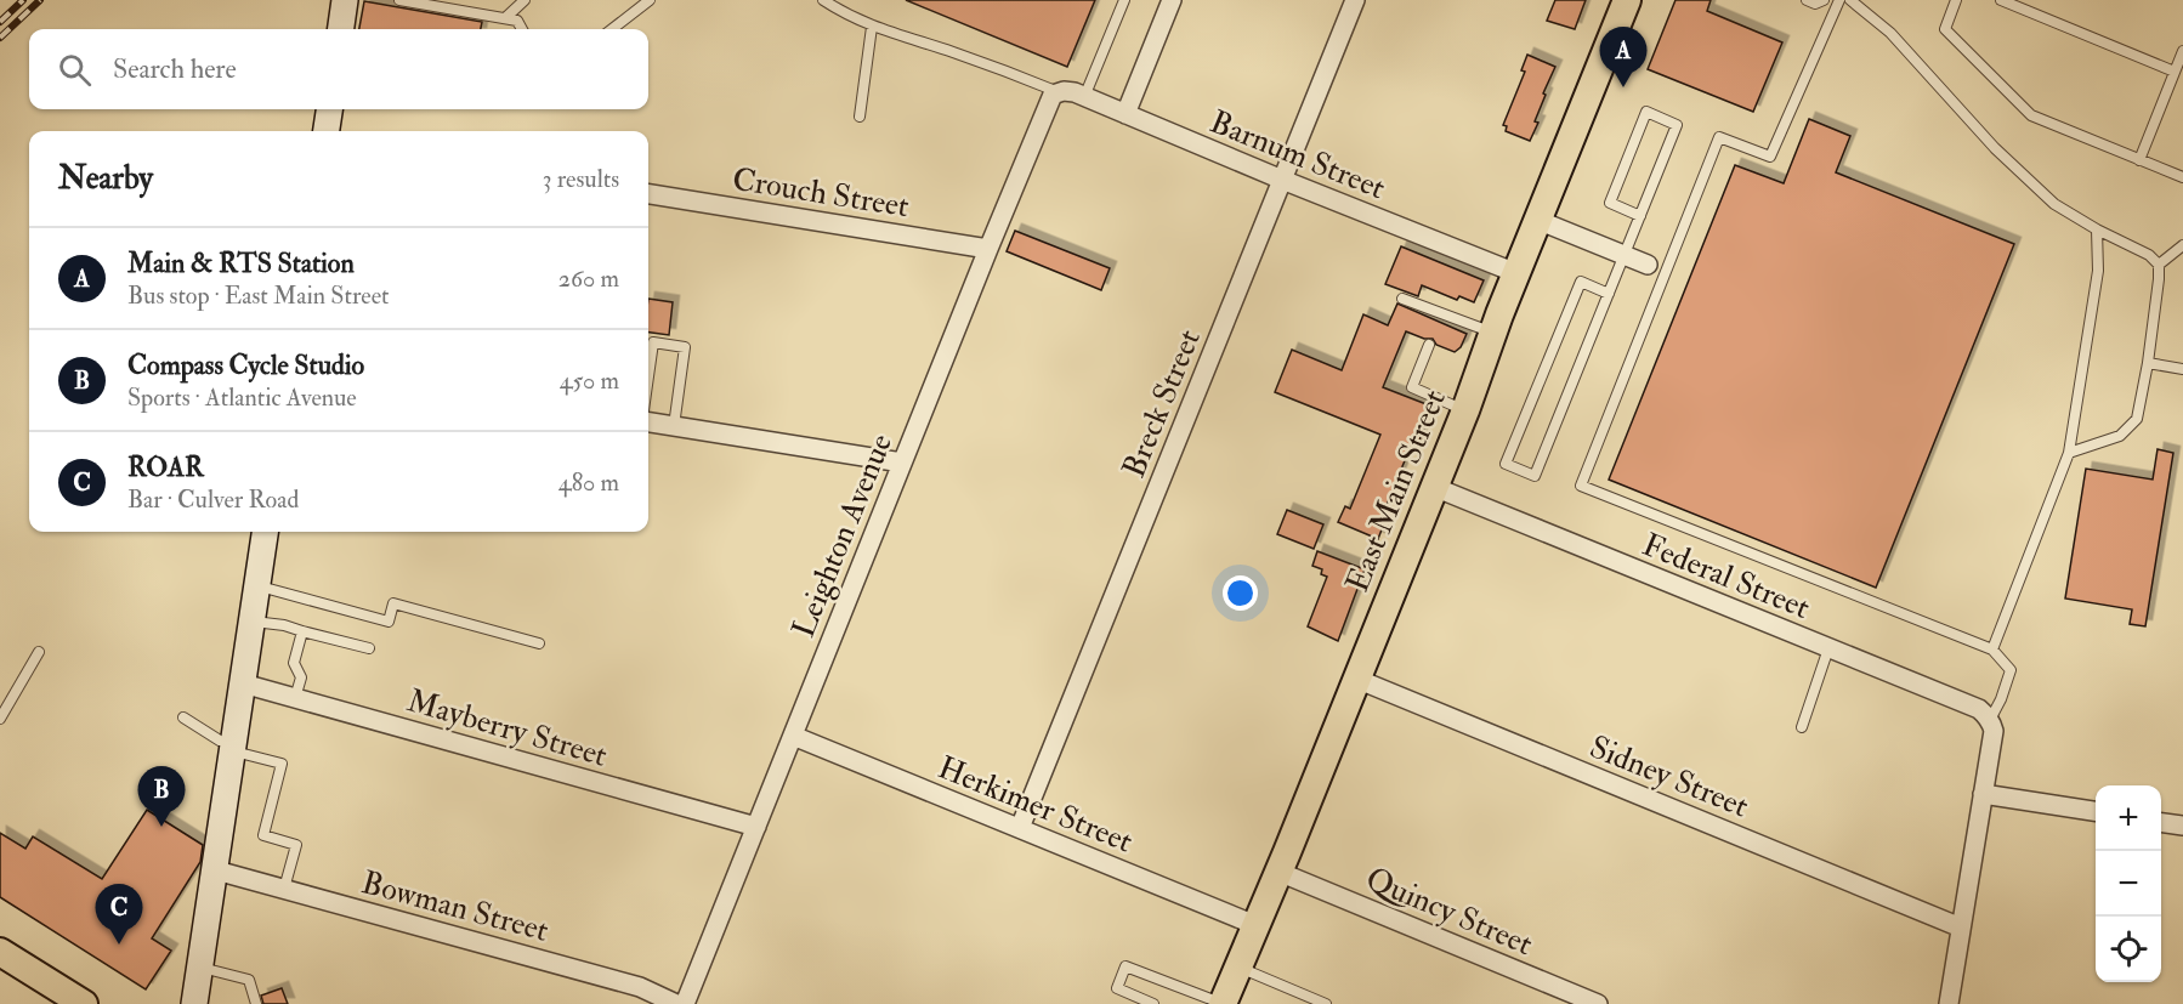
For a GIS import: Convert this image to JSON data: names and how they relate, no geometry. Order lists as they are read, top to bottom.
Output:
{
  "streets": {
    "main road": ["East Main Street"],
    "street": [
      "Barnum Street",
      "Crouch Street",
      "Breck Street",
      "Leighton Avenue",
      "Federal Street",
      "Mayberry Street",
      "Sidney Street",
      "Herkimer Street",
      "Bowman Street",
      "Quincy Street"
    ]
  },
  "crossings": [
    ["Barnum Street", "Breck Street"],
    ["Barnum Street", "East Main Street"],
    ["Barnum Street", "Leighton Avenue"],
    ["Crouch Street", "Leighton Avenue"],
    ["Breck Street", "Herkimer Street"],
    ["East Main Street", "Federal Street"],
    ["East Main Street", "Sidney Street"],
    ["East Main Street", "Herkimer Street"],
    ["East Main Street", "Quincy Street"],
    ["Leighton Avenue", "Mayberry Street"],
    ["Leighton Avenue", "Herkimer Street"]
  ],
  "page": {
    "pins": ["A", "B", "C"],
    "search": "Search here",
    "heading": ["Nearby", "3 results"],
    "list": [
      {
        "mark": "A",
        "name": "Main & RTS Station",
        "note": "Bus stop · East Main Street",
        "value": "260 m"
      },
      {
        "mark": "B",
        "name": "Compass Cycle Studio",
        "note": "Sports · Atlantic Avenue",
        "value": "450 m"
      },
      {
        "mark": "C",
        "name": "ROAR",
        "note": "Bar · Culver Road",
        "value": "480 m"
      }
    ],
    "map_buttons": ["+", "−"]
  }
}
